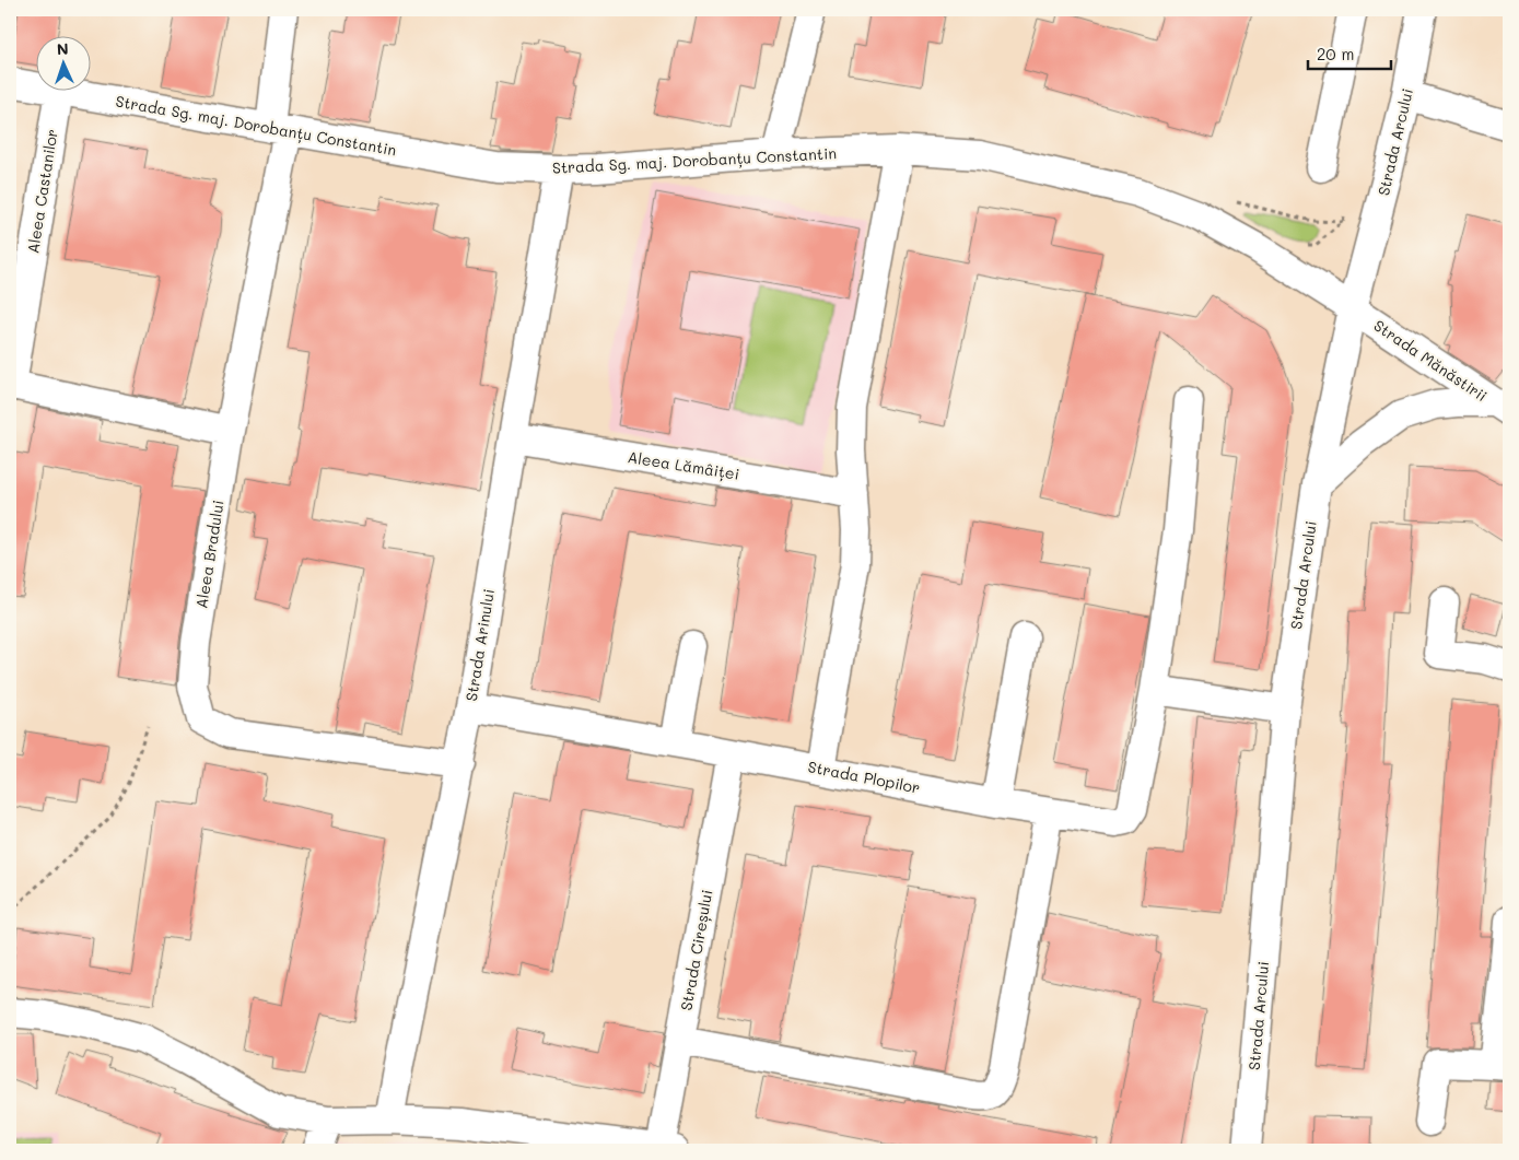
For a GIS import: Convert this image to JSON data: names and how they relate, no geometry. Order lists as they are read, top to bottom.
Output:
{
  "streets": {
    "street": [
      "Strada Sg. maj. Dorobanțu Constantin",
      "Strada Arcului",
      "Aleea Castanilor",
      "Strada Mănăstirii",
      "Aleea Lămâiței",
      "Aleea Bradului",
      "Strada Arinului",
      "Strada Plopilor",
      "Strada Cireșului"
    ]
  },
  "crossings": [
    ["Strada Sg. maj. Dorobanțu Constantin", "Strada Arcului"],
    ["Strada Sg. maj. Dorobanțu Constantin", "Aleea Castanilor"],
    ["Strada Sg. maj. Dorobanțu Constantin", "Strada Mănăstirii"],
    ["Strada Sg. maj. Dorobanțu Constantin", "Aleea Bradului"],
    ["Strada Sg. maj. Dorobanțu Constantin", "Strada Arinului"],
    ["Strada Arcului", "Strada Mănăstirii"],
    ["Aleea Lămâiței", "Strada Arinului"],
    ["Aleea Bradului", "Strada Arinului"],
    ["Strada Arinului", "Strada Plopilor"],
    ["Strada Plopilor", "Strada Cireșului"]
  ],
  "scale_bar": "20 m",
  "north": "top"
}
